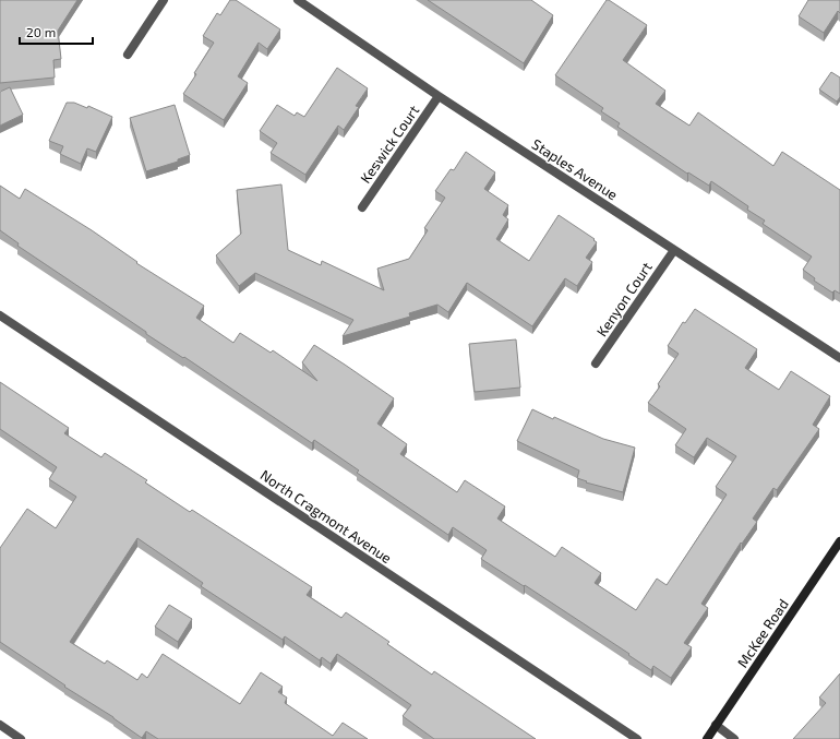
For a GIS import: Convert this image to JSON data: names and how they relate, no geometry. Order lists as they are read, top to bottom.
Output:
{
  "streets": {
    "street": [
      "Keswick Court",
      "Staples Avenue",
      "Kenyon Court",
      "North Cragmont Avenue",
      "McKee Road"
    ]
  },
  "crossings": [
    ["Keswick Court", "Staples Avenue"],
    ["Staples Avenue", "Kenyon Court"]
  ],
  "scale_bar": "20 m"
}
